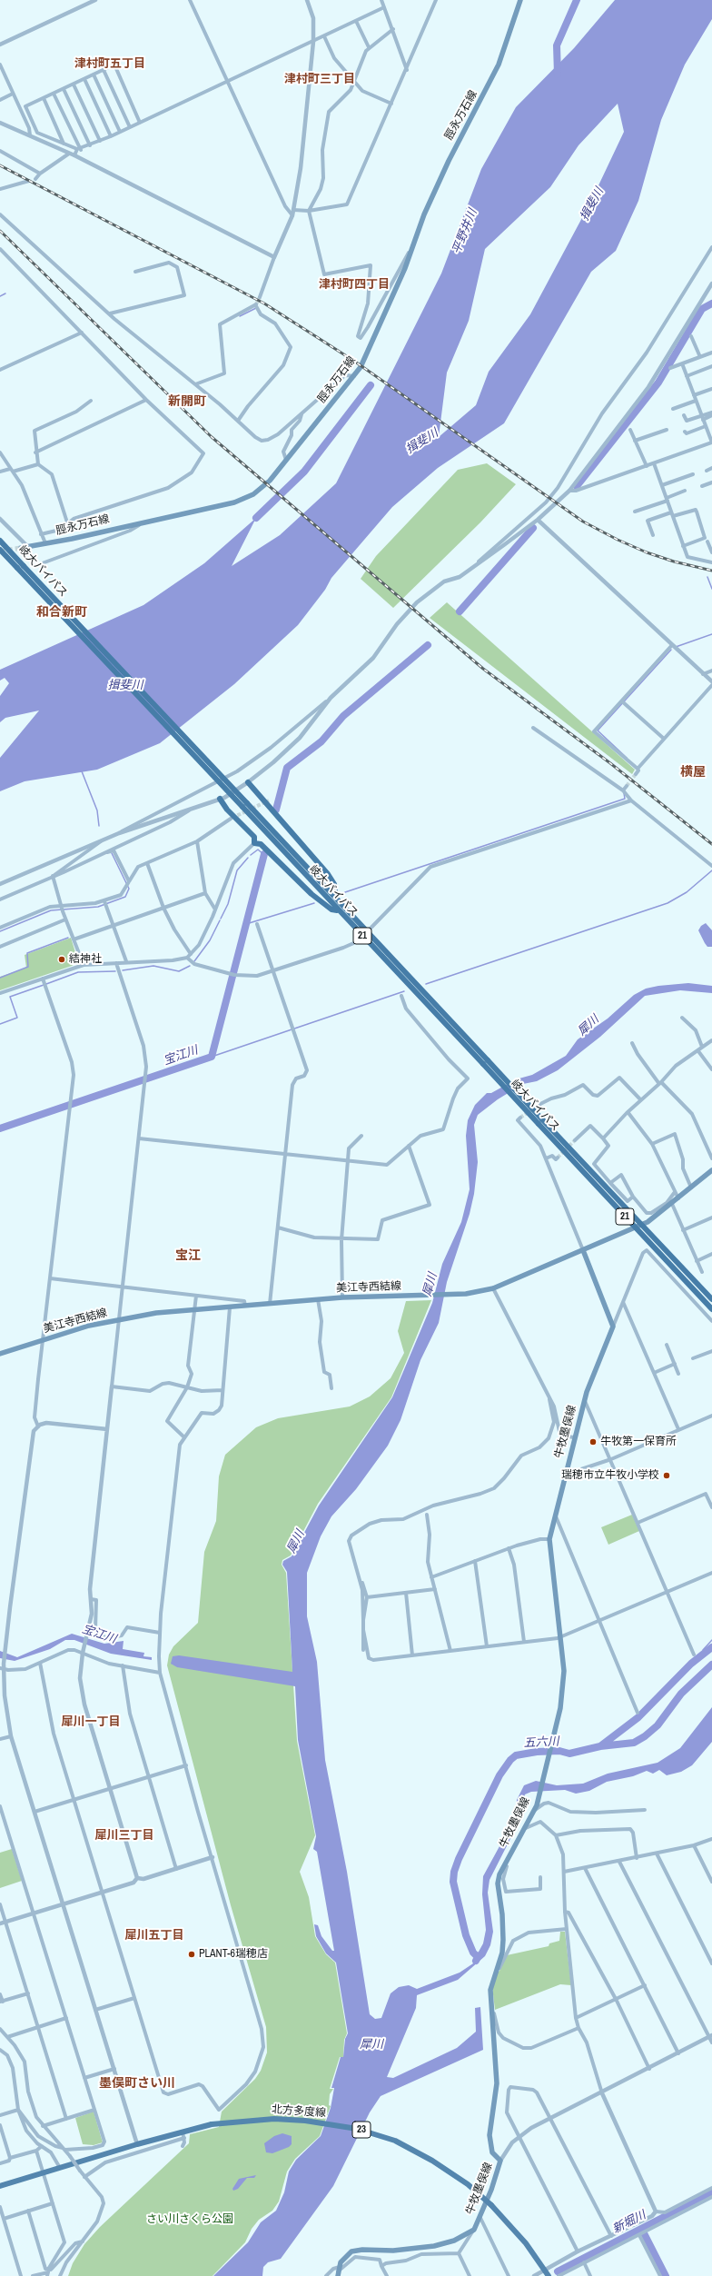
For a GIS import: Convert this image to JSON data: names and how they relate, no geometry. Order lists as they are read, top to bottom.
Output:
{
  "streets": {
    "highway": ["岐大バイパス", "21"],
    "main road": [
      "脛永万石線",
      "美江寺西結線",
      "牛牧墨俣線",
      "北方多度線",
      "23"
    ]
  },
  "crossings": [
    ["岐大バイパス", "美江寺西結線"]
  ],
  "districts": [
    "津村町五丁目",
    "津村町三丁目",
    "津村町四丁目",
    "新開町",
    "和合新町",
    "横屋",
    "宝江",
    "犀川一丁目",
    "犀川三丁目",
    "犀川五丁目",
    "墨俣町さい川"
  ],
  "water": [
    "揖斐川",
    "平野井川",
    "犀川",
    "宝江川",
    "五六川",
    "新堀川"
  ],
  "parks": ["さい川さくら公園"],
  "places": [
    "結神社",
    "牛牧第一保育所",
    "瑞穂市立牛牧小学校",
    "PLANT-6瑞穂店"
  ]
}
